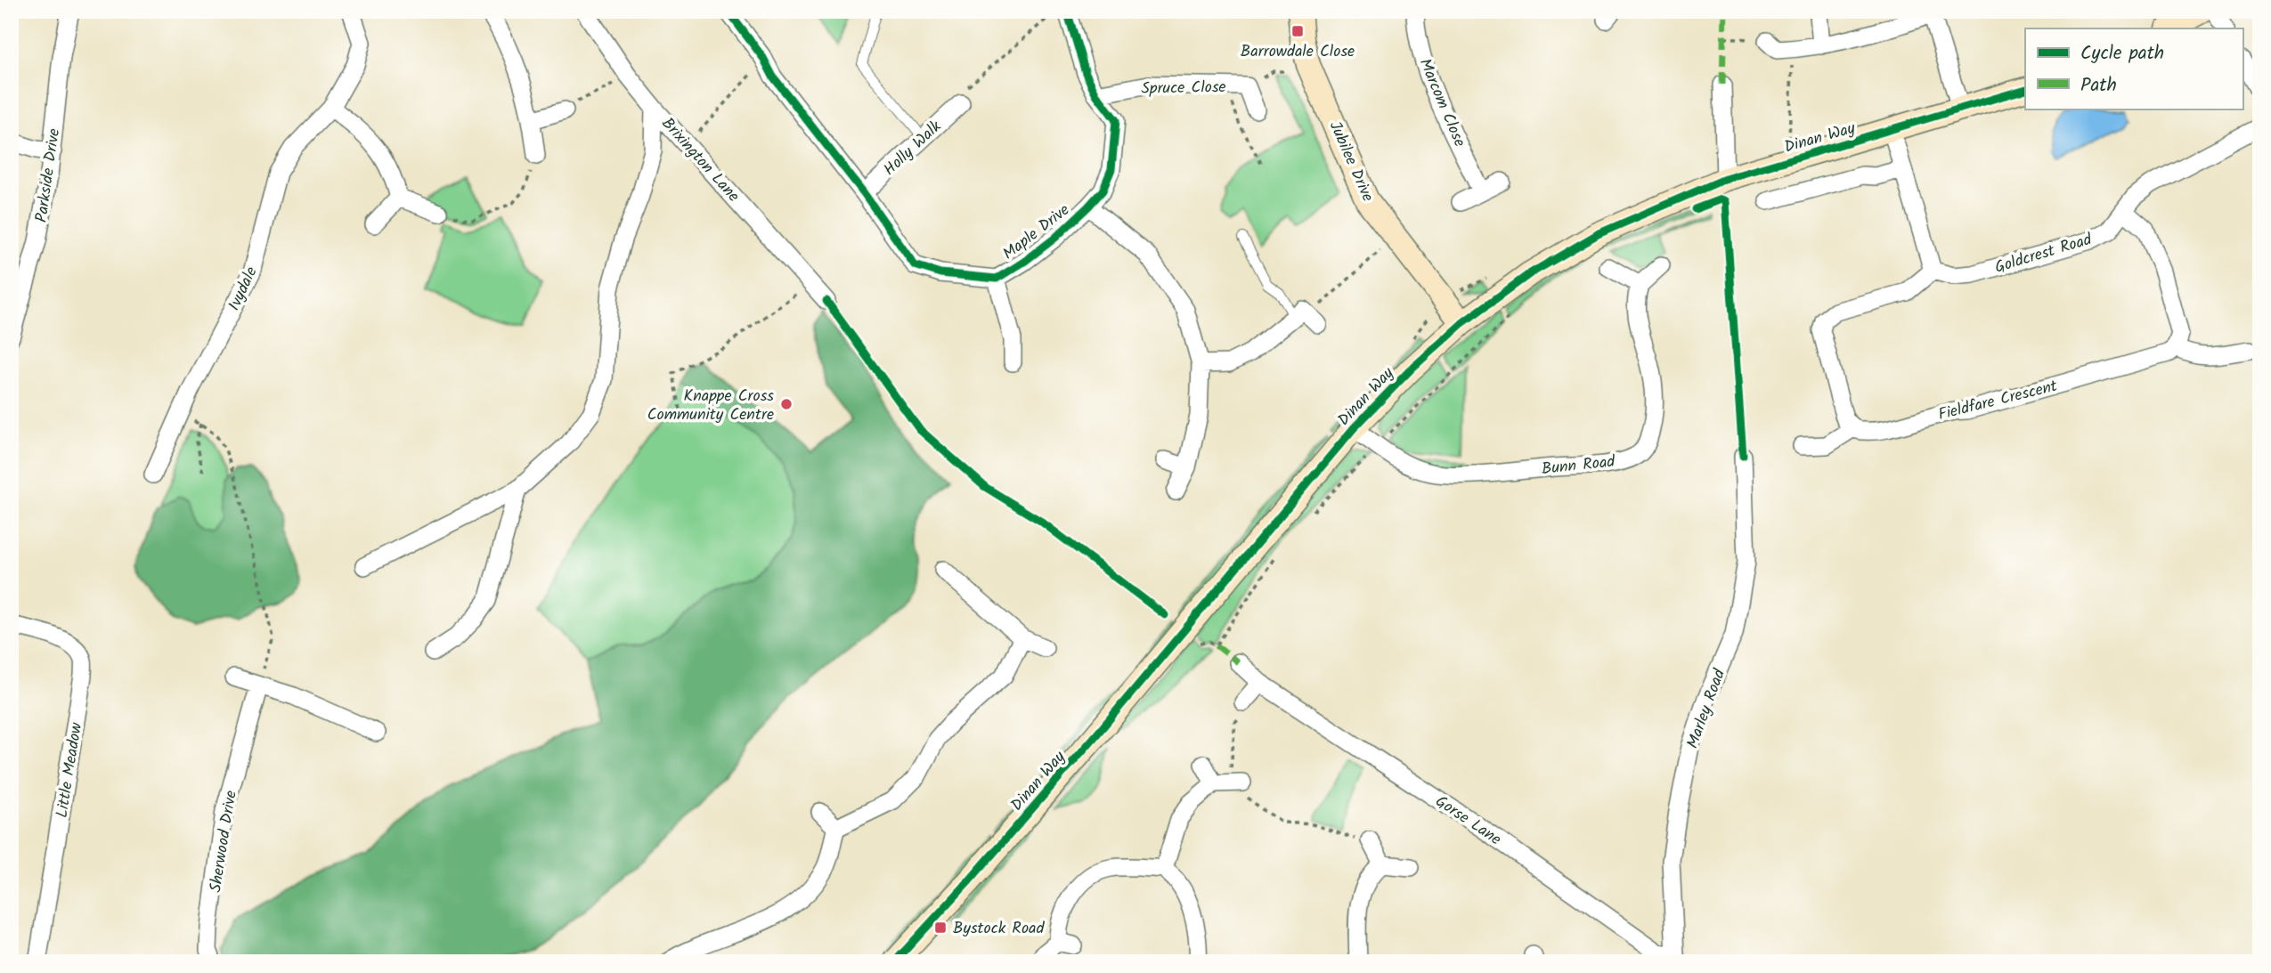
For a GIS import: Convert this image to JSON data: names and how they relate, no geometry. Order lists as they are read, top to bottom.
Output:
{
  "streets": {
    "street": [
      "Spruce Close",
      "Marcom Close",
      "Dinan Way",
      "Holly Walk",
      "Brixington Lane",
      "Jubilee Drive",
      "Parkside Drive",
      "Maple Drive",
      "Goldcrest Road",
      "Ivydale",
      "Fieldfare Crescent",
      "Bunn Road",
      "Marley Road",
      "Little Meadow",
      "Gorse Lane",
      "Sherwood Drive"
    ]
  },
  "crossings": [
    ["Spruce Close", "Maple Drive"],
    ["Dinan Way", "Jubilee Drive"],
    ["Dinan Way", "Bunn Road"],
    ["Holly Walk", "Maple Drive"],
    ["Marley Road", "Gorse Lane"]
  ],
  "places": {
    "transit": ["Barrowdale Close", "Bystock Road"],
    "other": ["Knappe Cross Community Centre"]
  },
  "legend": ["Cycle path", "Path"]
}
